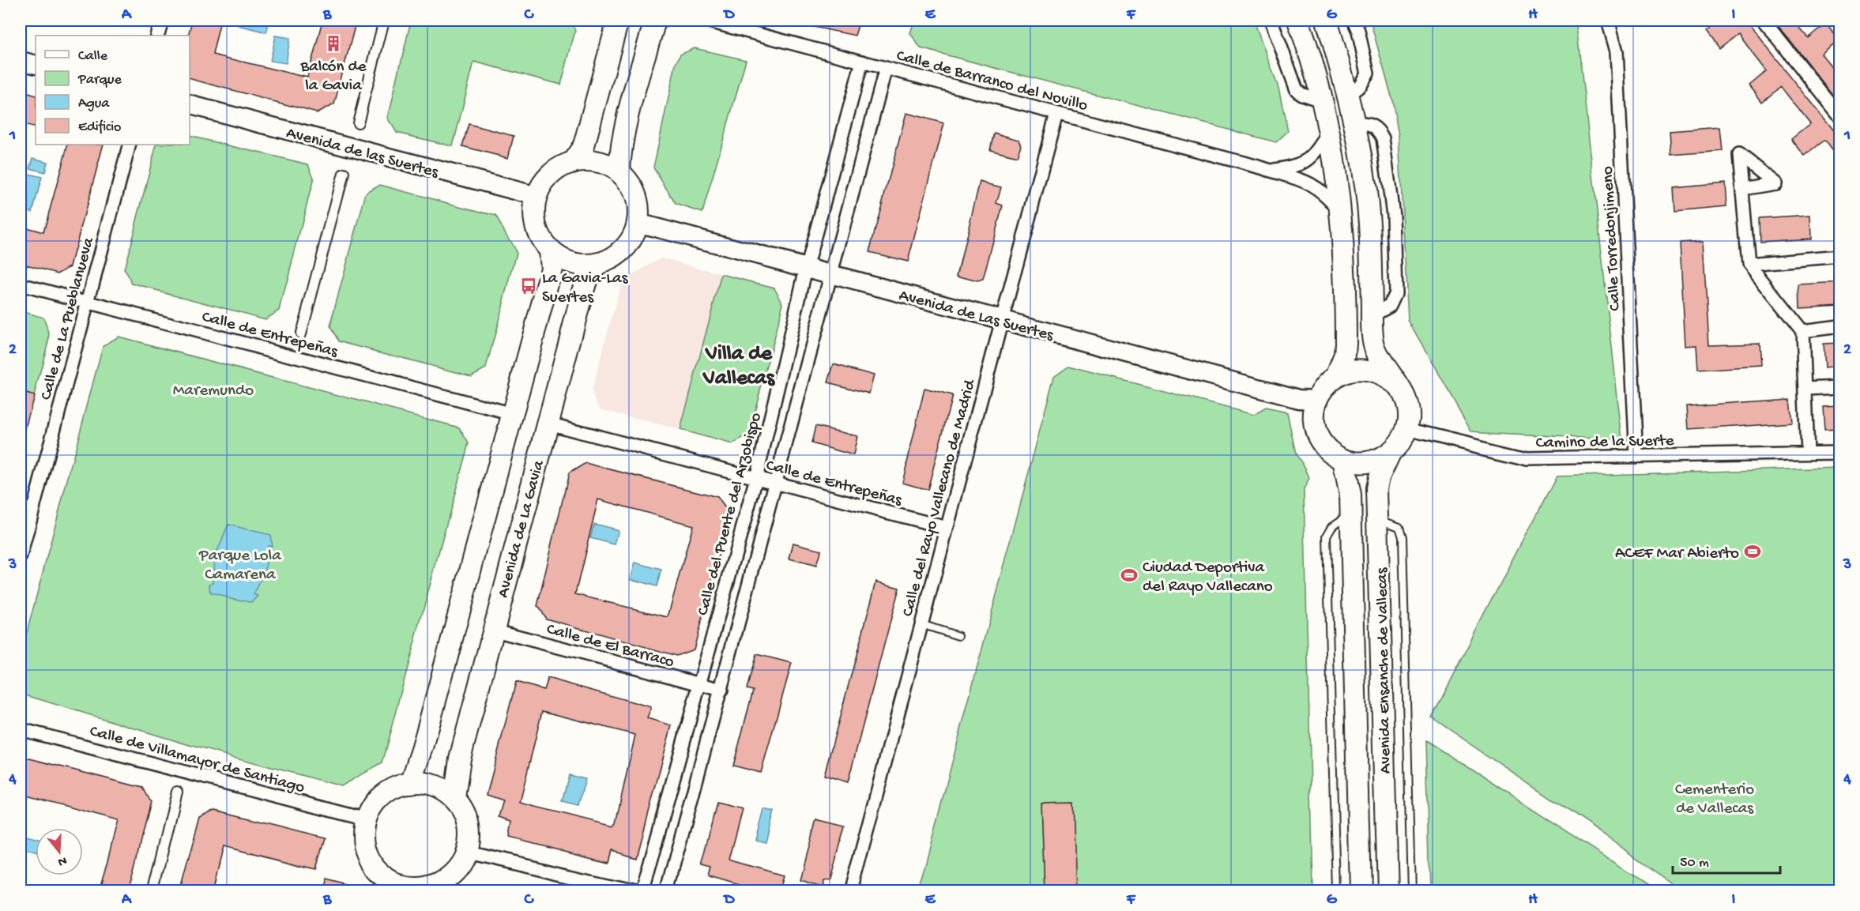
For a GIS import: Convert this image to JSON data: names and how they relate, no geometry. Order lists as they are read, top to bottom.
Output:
{
  "streets": {
    "main road": [
      "Avenida de las Suertes",
      "Avenida de Las Suertes",
      "Avenida de La Gavia",
      "Avenida Ensanche de Vallecas"
    ],
    "street": [
      "Calle de Barranco del Novillo",
      "Calle Torredonjimeno",
      "Calle de La Pueblanueva",
      "Calle de Entrepeñas",
      "Camino de la Suerte",
      "Calle del Rayo Vallecano de Madrid",
      "Calle del Puente del Arzobispo",
      "Calle de El Barraco",
      "Calle de Villamayor de Santiago"
    ]
  },
  "crossings": [
    ["Calle de Barranco del Novillo", "Calle del Rayo Vallecano de Madrid"],
    ["Calle de Barranco del Novillo", "Calle del Puente del Arzobispo"],
    ["Avenida de las Suertes", "Avenida de Las Suertes"],
    ["Avenida de las Suertes", "Avenida de La Gavia"],
    ["Calle Torredonjimeno", "Camino de la Suerte"],
    ["Avenida de Las Suertes", "Camino de la Suerte"],
    ["Avenida de Las Suertes", "Calle del Rayo Vallecano de Madrid"],
    ["Avenida de Las Suertes", "Calle del Puente del Arzobispo"],
    ["Avenida de Las Suertes", "Avenida de La Gavia"],
    ["Avenida de Las Suertes", "Avenida Ensanche de Vallecas"],
    ["Calle de La Pueblanueva", "Calle de Entrepeñas"],
    ["Calle de Entrepeñas", "Calle del Rayo Vallecano de Madrid"],
    ["Calle de Entrepeñas", "Calle del Puente del Arzobispo"],
    ["Calle de Entrepeñas", "Avenida de La Gavia"],
    ["Camino de la Suerte", "Avenida Ensanche de Vallecas"],
    ["Calle del Puente del Arzobispo", "Calle de El Barraco"],
    ["Avenida de La Gavia", "Calle de El Barraco"],
    ["Avenida de La Gavia", "Calle de Villamayor de Santiago"]
  ],
  "districts": ["Villa de Vallecas"],
  "parks": ["Maremundo", "Parque Lola Camarena", "Cementerio de Vallecas"],
  "places": {
    "building": ["Balcón de la Gavia"],
    "bus stop": ["La Gavia-Las Suertes"],
    "sports": ["ACEF Mar Abierto", "Ciudad Deportiva del Rayo Vallecano"]
  },
  "legend": [
    "Calle",
    "Parque",
    "Agua",
    "Edificio"
  ],
  "scale_bar": "50 m",
  "north": "bottom",
  "grid": {
    "columns": [
      "A",
      "B",
      "C",
      "D",
      "E",
      "F",
      "G",
      "H",
      "I"
    ],
    "rows": [
      "1",
      "2",
      "3",
      "4"
    ]
  }
}
